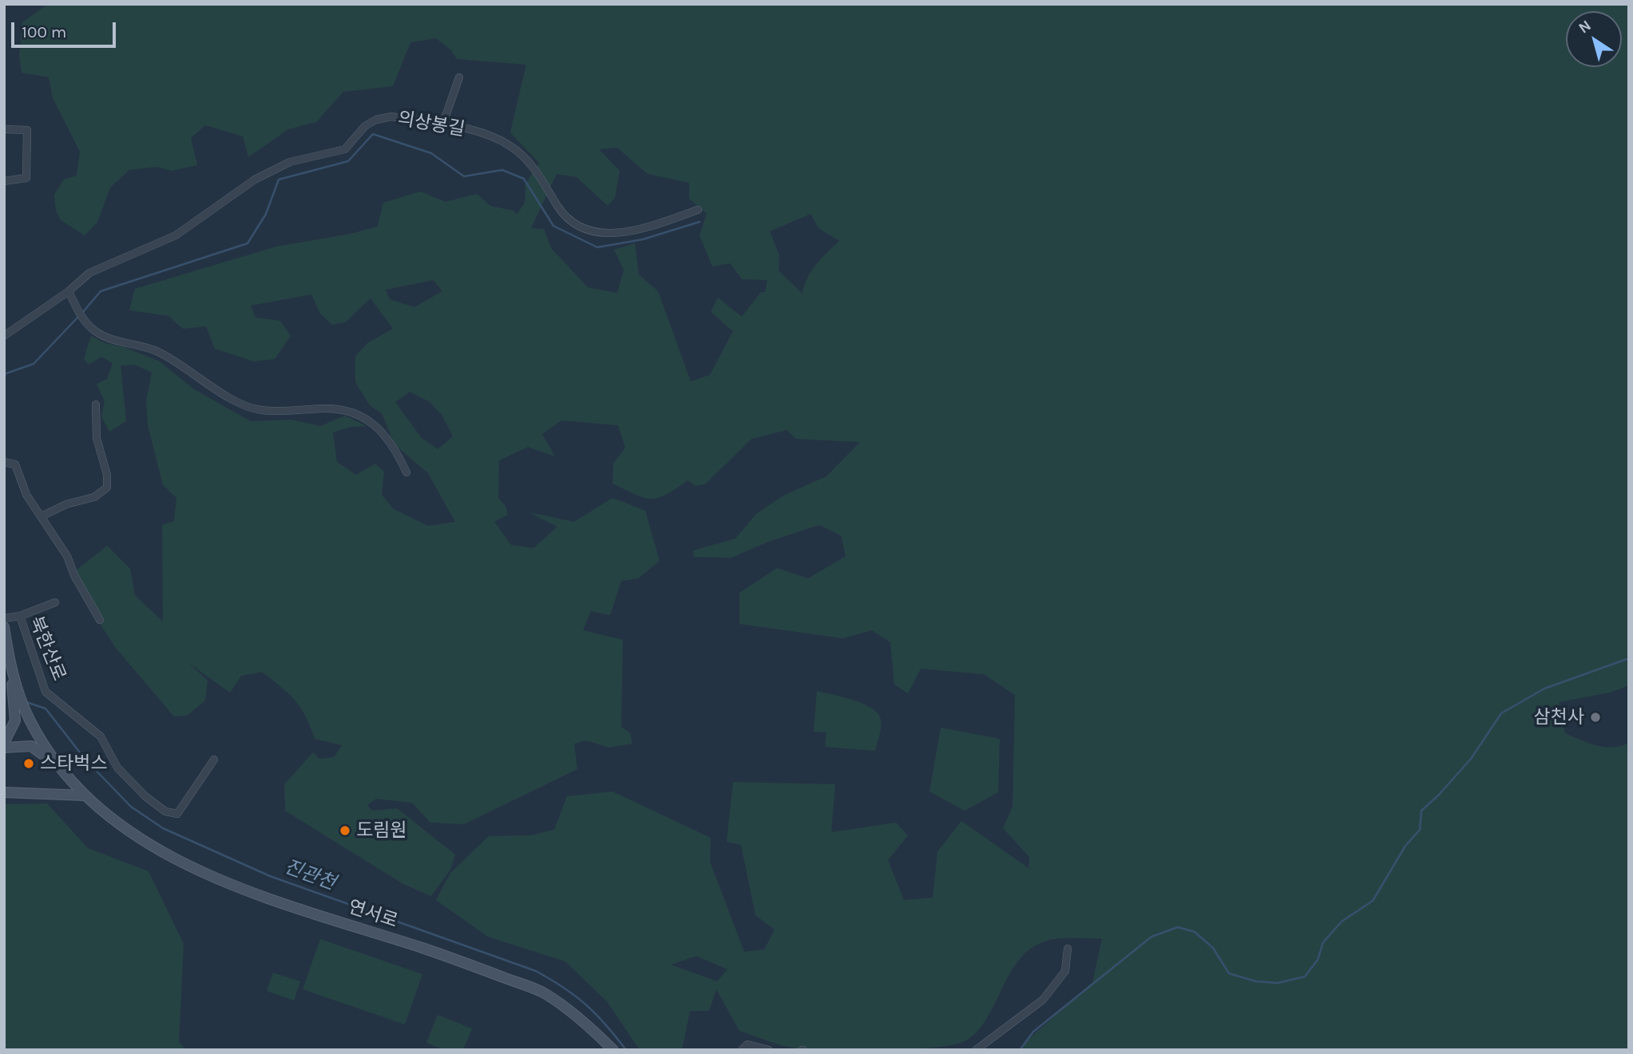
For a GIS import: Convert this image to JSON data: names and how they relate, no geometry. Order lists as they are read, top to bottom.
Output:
{
  "streets": {
    "main road": ["북한산로", "연서로"],
    "street": ["의상봉길"]
  },
  "crossings": [
    ["북한산로", "연서로"]
  ],
  "water": ["진관천"],
  "places": ["삼천사", "스타벅스", "도림원"],
  "scale_bar": "100 m",
  "north": "top left"
}
